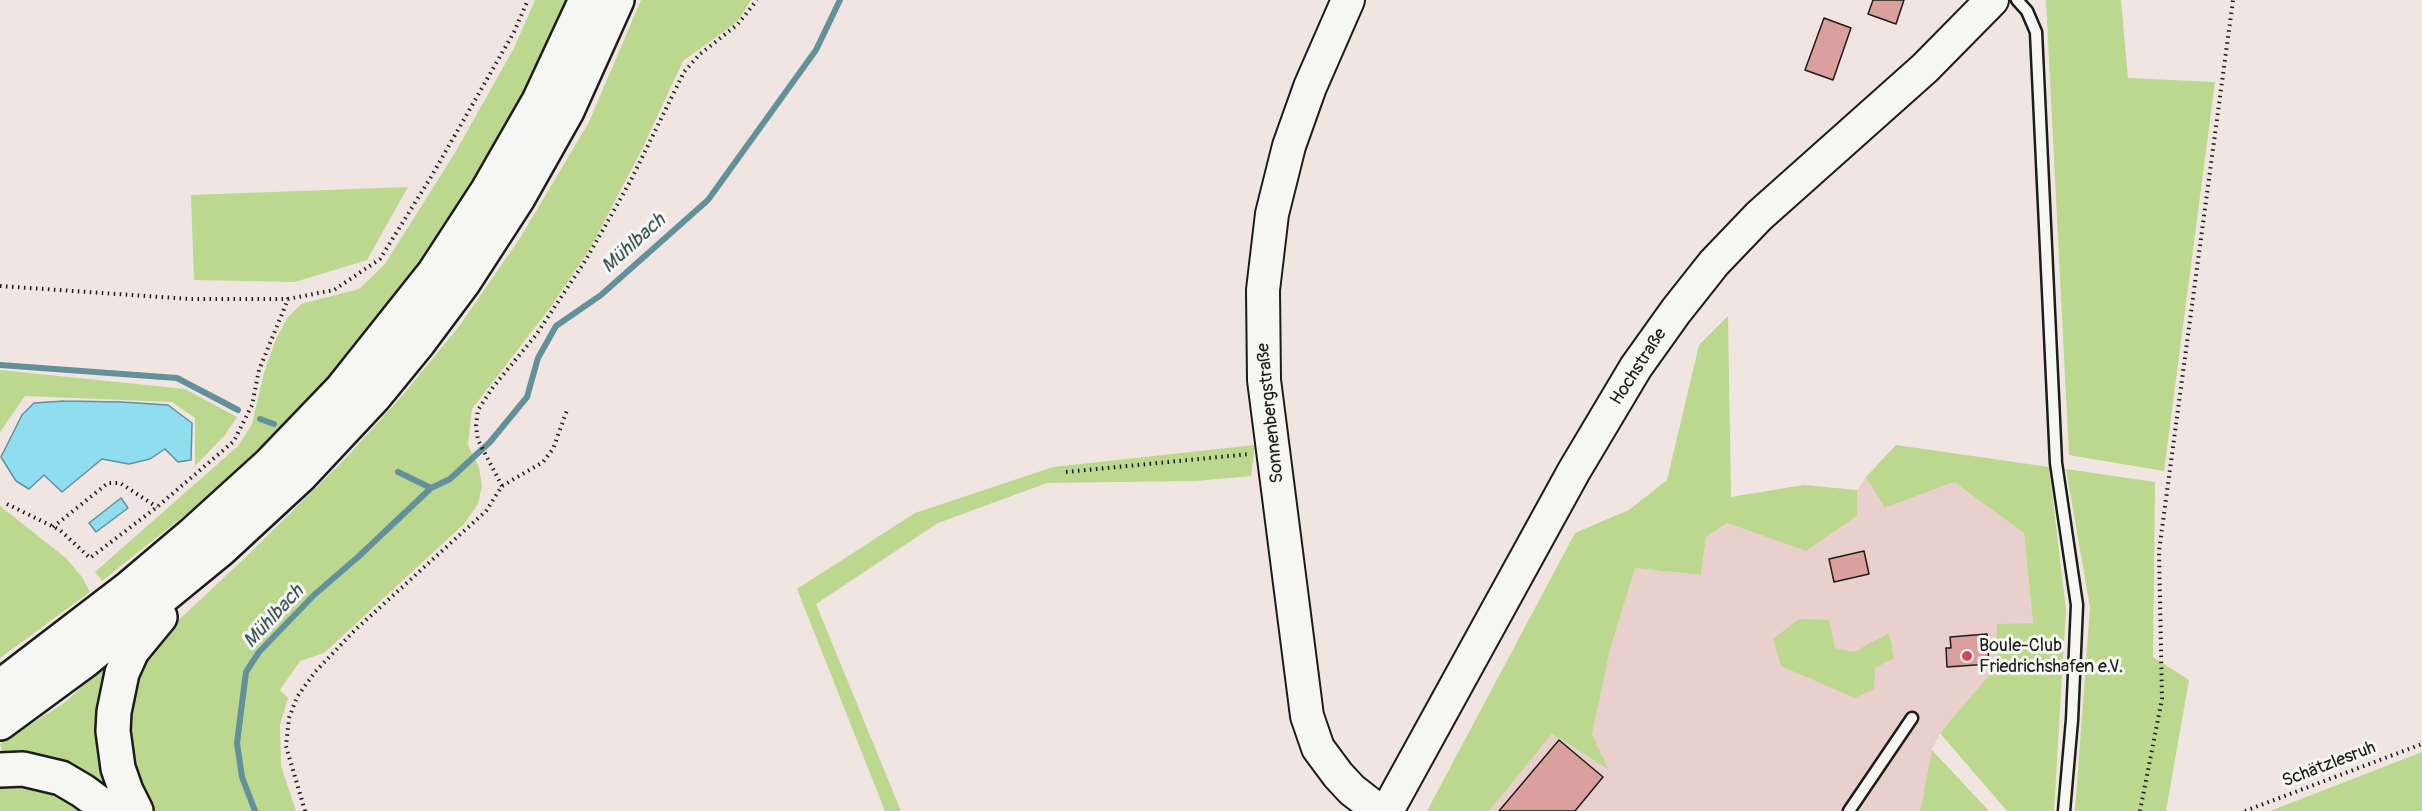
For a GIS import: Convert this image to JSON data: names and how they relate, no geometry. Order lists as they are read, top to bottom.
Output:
{
  "streets": {
    "main road": ["Hochstraße", "Sonnenbergstraße"],
    "path": ["Schätzlesruh"]
  },
  "water": ["Mühlbach"],
  "places": ["Boule-Club Friedrichshafen e.V."]
}
